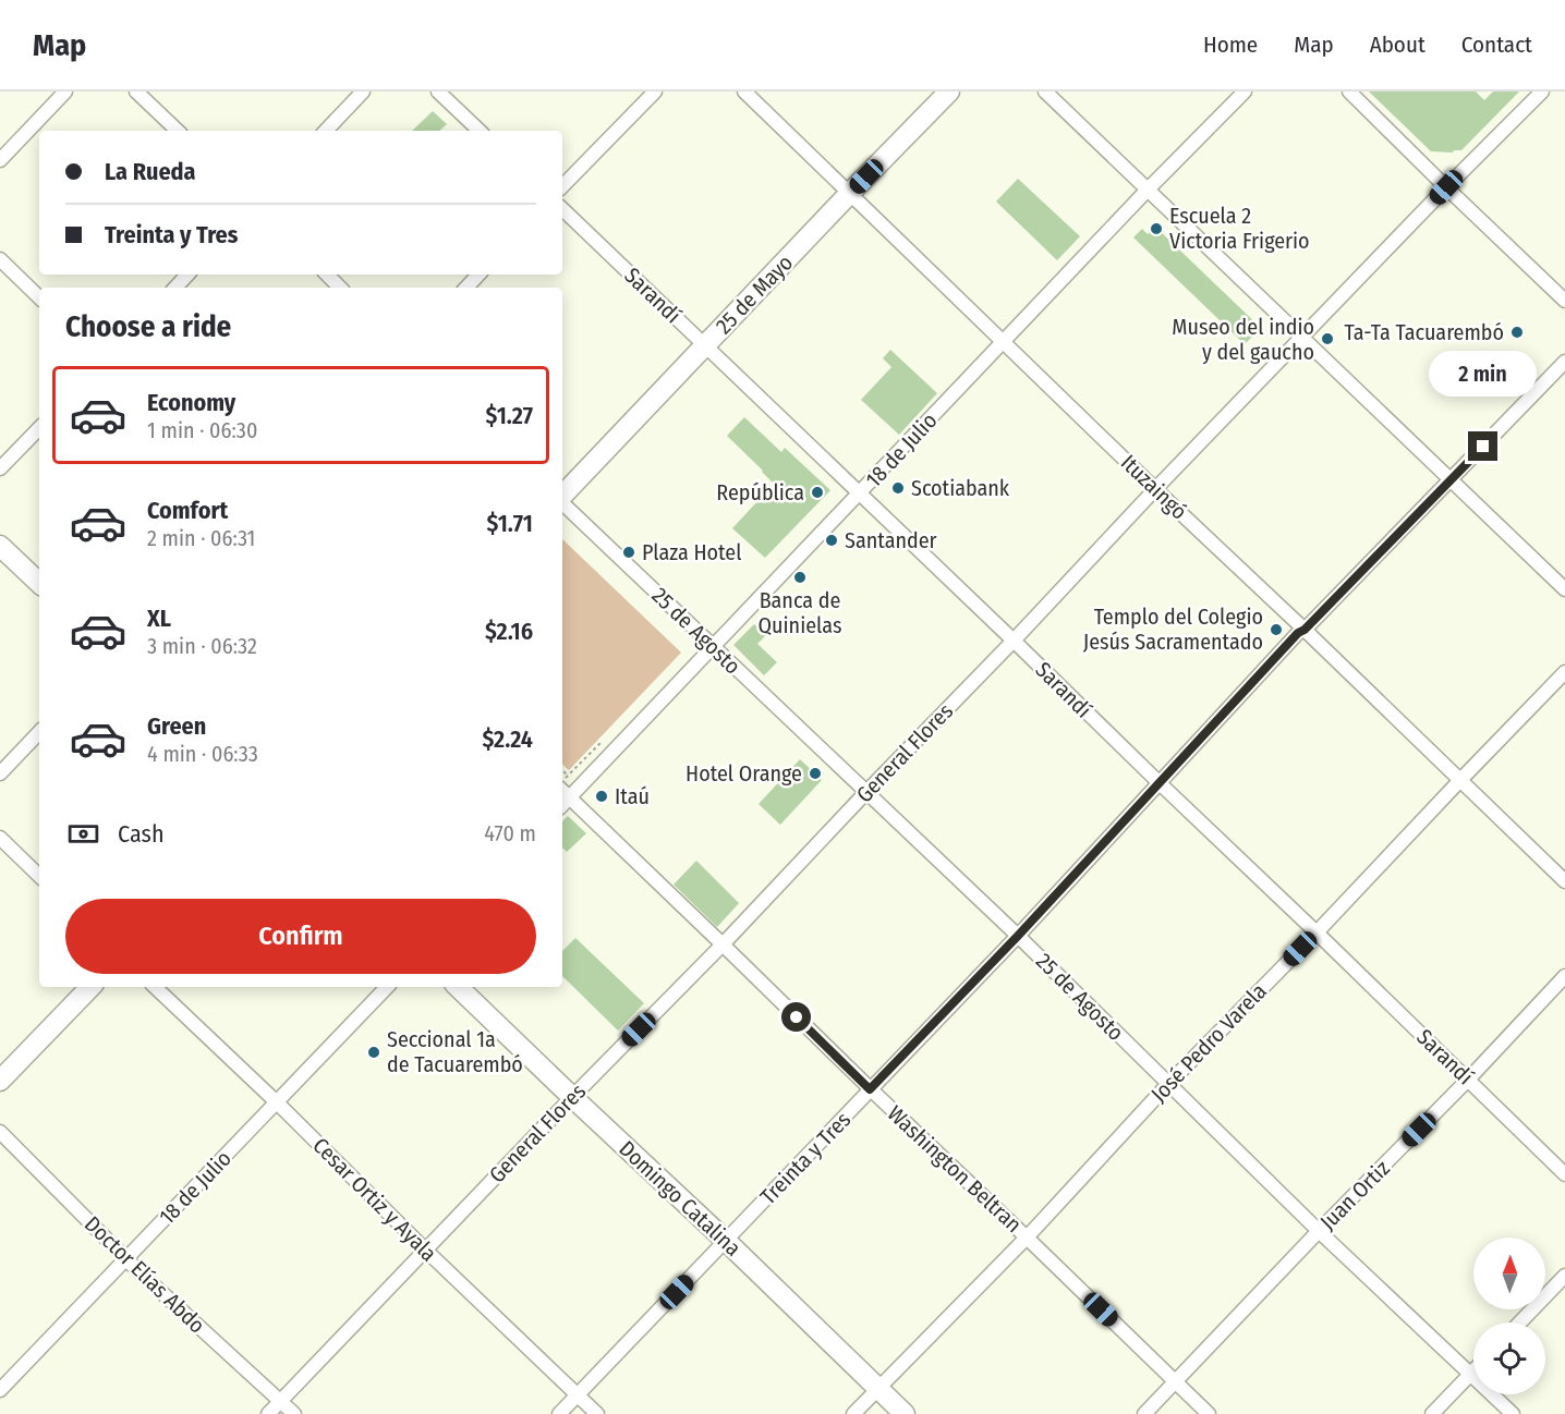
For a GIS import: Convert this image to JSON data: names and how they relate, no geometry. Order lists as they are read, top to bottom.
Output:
{
  "streets": {
    "street": [
      "25 de Mayo",
      "Sarandí",
      "18 de Julio",
      "Ituzaingó",
      "25 de Agosto",
      "General Flores",
      "José Pedro Varela",
      "Treinta y Tres",
      "Washington Beltran",
      "Juan Ortiz",
      "Domingo Catalina",
      "Cesar Ortiz y Ayala",
      "Doctor Elías Abdo"
    ]
  },
  "crossings": [
    ["25 de Mayo", "Sarandí"],
    ["25 de Mayo", "Ituzaingó"],
    ["Sarandí", "18 de Julio"],
    ["Sarandí", "General Flores"],
    ["Sarandí", "José Pedro Varela"],
    ["Sarandí", "Treinta y Tres"],
    ["Sarandí", "Juan Ortiz"],
    ["18 de Julio", "Ituzaingó"],
    ["18 de Julio", "25 de Agosto"],
    ["18 de Julio", "Washington Beltran"],
    ["18 de Julio", "Cesar Ortiz y Ayala"],
    ["18 de Julio", "Doctor Elías Abdo"],
    ["Ituzaingó", "General Flores"],
    ["Ituzaingó", "José Pedro Varela"],
    ["Ituzaingó", "Treinta y Tres"],
    ["25 de Agosto", "General Flores"],
    ["25 de Agosto", "José Pedro Varela"],
    ["25 de Agosto", "Treinta y Tres"],
    ["25 de Agosto", "Juan Ortiz"],
    ["General Flores", "Washington Beltran"],
    ["General Flores", "Domingo Catalina"],
    ["General Flores", "Cesar Ortiz y Ayala"],
    ["General Flores", "Doctor Elías Abdo"],
    ["José Pedro Varela", "Washington Beltran"],
    ["José Pedro Varela", "Domingo Catalina"],
    ["Treinta y Tres", "Washington Beltran"],
    ["Treinta y Tres", "Domingo Catalina"],
    ["Treinta y Tres", "Cesar Ortiz y Ayala"],
    ["Washington Beltran", "Juan Ortiz"]
  ],
  "places": [
    "Escuela 2 Victoria Frigerio",
    "Ta-Ta Tacuarembó",
    "Museo del indio y del gaucho",
    "Scotiabank",
    "República",
    "Santander",
    "Plaza Hotel",
    "Banca de Quinielas",
    "Templo del Colegio Jesús Sacramentado",
    "Hotel Orange",
    "Itaú",
    "Seccional 1a de Tacuarembó"
  ],
  "north": "top",
  "page": {
    "header": "Map",
    "nav": [
      "Home",
      "Map",
      "About",
      "Contact"
    ],
    "banner": ["La Rueda", "Treinta y Tres"],
    "heading": "Choose a ride",
    "bubble": "2 min",
    "list": [
      {
        "name": "Economy",
        "note": "1 min · 06:30",
        "value": "$1.27"
      },
      {
        "name": "Comfort",
        "note": "2 min · 06:31",
        "value": "$1.71"
      },
      {
        "name": "XL",
        "note": "3 min · 06:32",
        "value": "$2.16"
      },
      {
        "name": "Green",
        "note": "4 min · 06:33",
        "value": "$2.24"
      }
    ],
    "pay": ["Cash", "470 m"],
    "buttons": "Confirm"
  }
}
